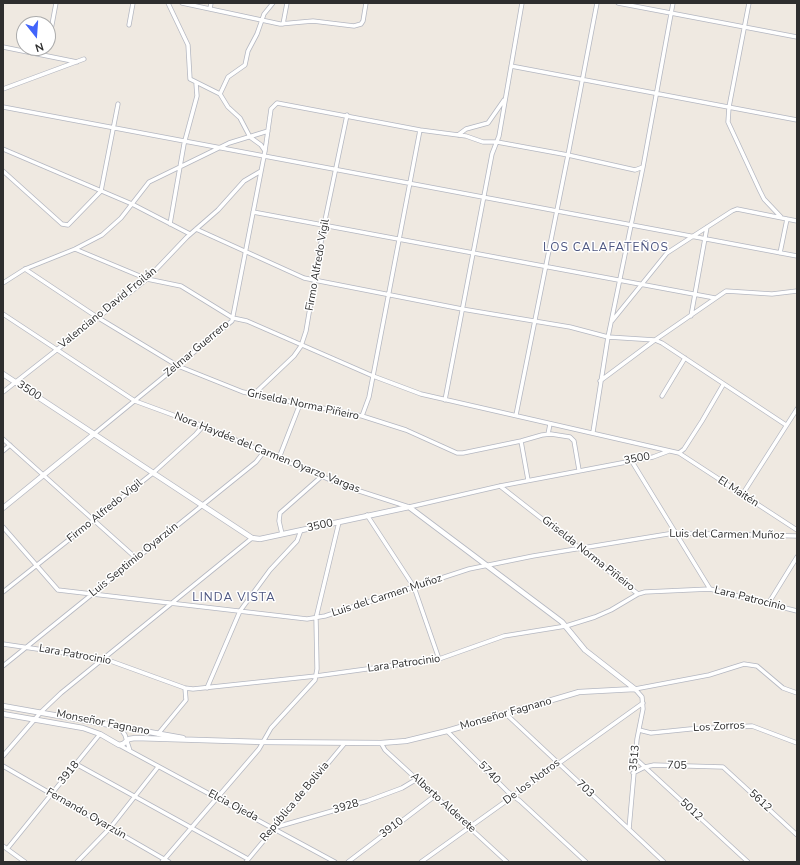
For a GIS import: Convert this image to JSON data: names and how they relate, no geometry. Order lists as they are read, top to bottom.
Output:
{
  "streets": {
    "street": [
      "Firmo Alfredo Vigil",
      "Valenciano David Froilán",
      "Zelmar Guerrero",
      "3500",
      "Griselda Norma Piñeiro",
      "Nora Haydée del Carmen Oyarzo Vargas",
      "El Maitén",
      "Luis del Carmen Muñoz",
      "Luis Septimio Oyarzún",
      "Lara Patrocinio",
      "Monseñor Fagnano",
      "Los Zorros",
      "3513",
      "705",
      "3918",
      "5740",
      "De los Notros",
      "703",
      "5612",
      "República de Bolivia",
      "Alberto Alderete",
      "Elcia Ojeda",
      "3928",
      "5012",
      "Fernando Oyarzún",
      "3910"
    ]
  },
  "crossings": [
    ["Firmo Alfredo Vigil", "Zelmar Guerrero"],
    ["Firmo Alfredo Vigil", "3500"],
    ["Firmo Alfredo Vigil", "Griselda Norma Piñeiro"],
    ["Firmo Alfredo Vigil", "Nora Haydée del Carmen Oyarzo Vargas"],
    ["Firmo Alfredo Vigil", "Luis del Carmen Muñoz"],
    ["Valenciano David Froilán", "Zelmar Guerrero"],
    ["Valenciano David Froilán", "3500"],
    ["Valenciano David Froilán", "Griselda Norma Piñeiro"],
    ["Valenciano David Froilán", "Nora Haydée del Carmen Oyarzo Vargas"],
    ["Zelmar Guerrero", "3500"],
    ["Zelmar Guerrero", "Griselda Norma Piñeiro"],
    ["Zelmar Guerrero", "Nora Haydée del Carmen Oyarzo Vargas"],
    ["3500", "Griselda Norma Piñeiro"],
    ["3500", "Nora Haydée del Carmen Oyarzo Vargas"],
    ["3500", "Luis Septimio Oyarzún"],
    ["Griselda Norma Piñeiro", "Luis del Carmen Muñoz"],
    ["Griselda Norma Piñeiro", "Lara Patrocinio"],
    ["Nora Haydée del Carmen Oyarzo Vargas", "Luis del Carmen Muñoz"],
    ["Nora Haydée del Carmen Oyarzo Vargas", "Luis Septimio Oyarzún"],
    ["Nora Haydée del Carmen Oyarzo Vargas", "Lara Patrocinio"],
    ["Nora Haydée del Carmen Oyarzo Vargas", "Monseñor Fagnano"],
    ["Luis del Carmen Muñoz", "Luis Septimio Oyarzún"],
    ["Luis Septimio Oyarzún", "Lara Patrocinio"],
    ["Monseñor Fagnano", "3918"],
    ["Monseñor Fagnano", "5740"],
    ["Monseñor Fagnano", "703"],
    ["Monseñor Fagnano", "República de Bolivia"],
    ["Monseñor Fagnano", "Alberto Alderete"],
    ["Monseñor Fagnano", "Elcia Ojeda"],
    ["Los Zorros", "3513"],
    ["3513", "705"],
    ["3513", "De los Notros"],
    ["3513", "703"],
    ["3513", "5012"],
    ["705", "5612"],
    ["705", "5012"],
    ["3918", "Fernando Oyarzún"],
    ["5740", "De los Notros"],
    ["De los Notros", "703"],
    ["De los Notros", "Alberto Alderete"],
    ["República de Bolivia", "Elcia Ojeda"],
    ["República de Bolivia", "3928"],
    ["Alberto Alderete", "3928"],
    ["Alberto Alderete", "3910"],
    ["Elcia Ojeda", "3928"]
  ],
  "districts": ["LOS CALAFATEÑOS", "LINDA VISTA"],
  "north": "bottom"
}
